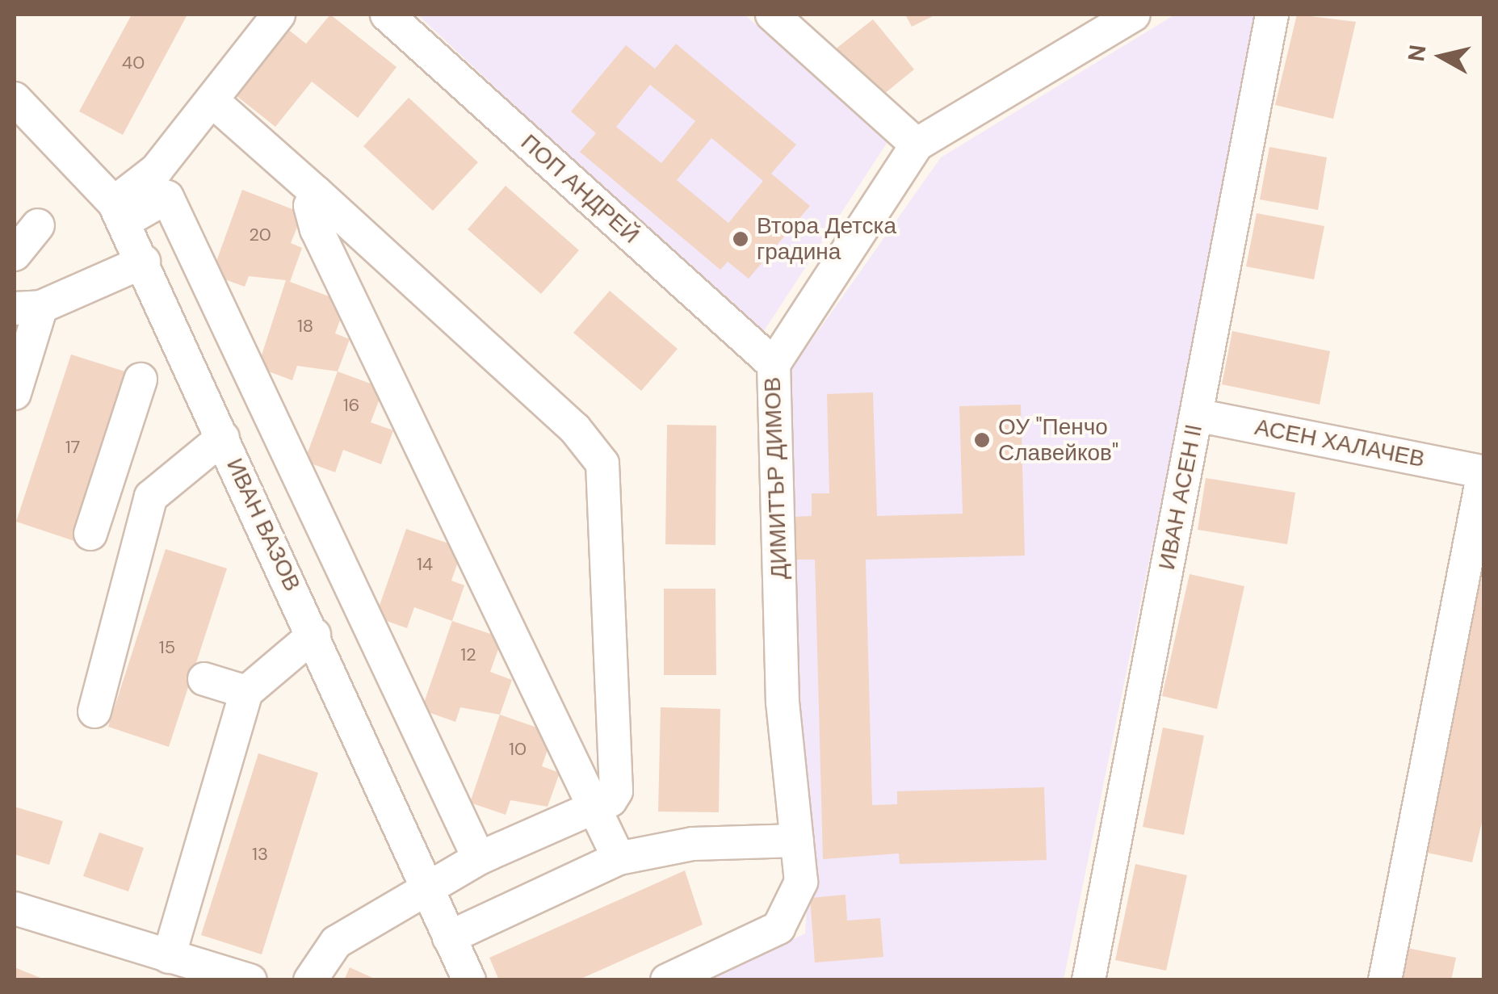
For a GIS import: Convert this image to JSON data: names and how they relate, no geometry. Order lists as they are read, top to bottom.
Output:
{
  "streets": {
    "street": [
      "ПОП АНДРЕЙ",
      "АСЕН ХАЛАЧЕВ",
      "ДИМИТЪР ДИМОВ",
      "ИВАН АСЕН II",
      "ИВАН ВАЗОВ"
    ]
  },
  "crossings": [
    ["ПОП АНДРЕЙ", "ДИМИТЪР ДИМОВ"],
    ["АСЕН ХАЛАЧЕВ", "ИВАН АСЕН II"]
  ],
  "places": ["Втора Детска градина", "ОУ \"Пенчо Славейков\""],
  "house_numbers": [
    "40",
    "20",
    "18",
    "16",
    "17",
    "14",
    "15",
    "12",
    "10",
    "13"
  ],
  "north": "left"
}
